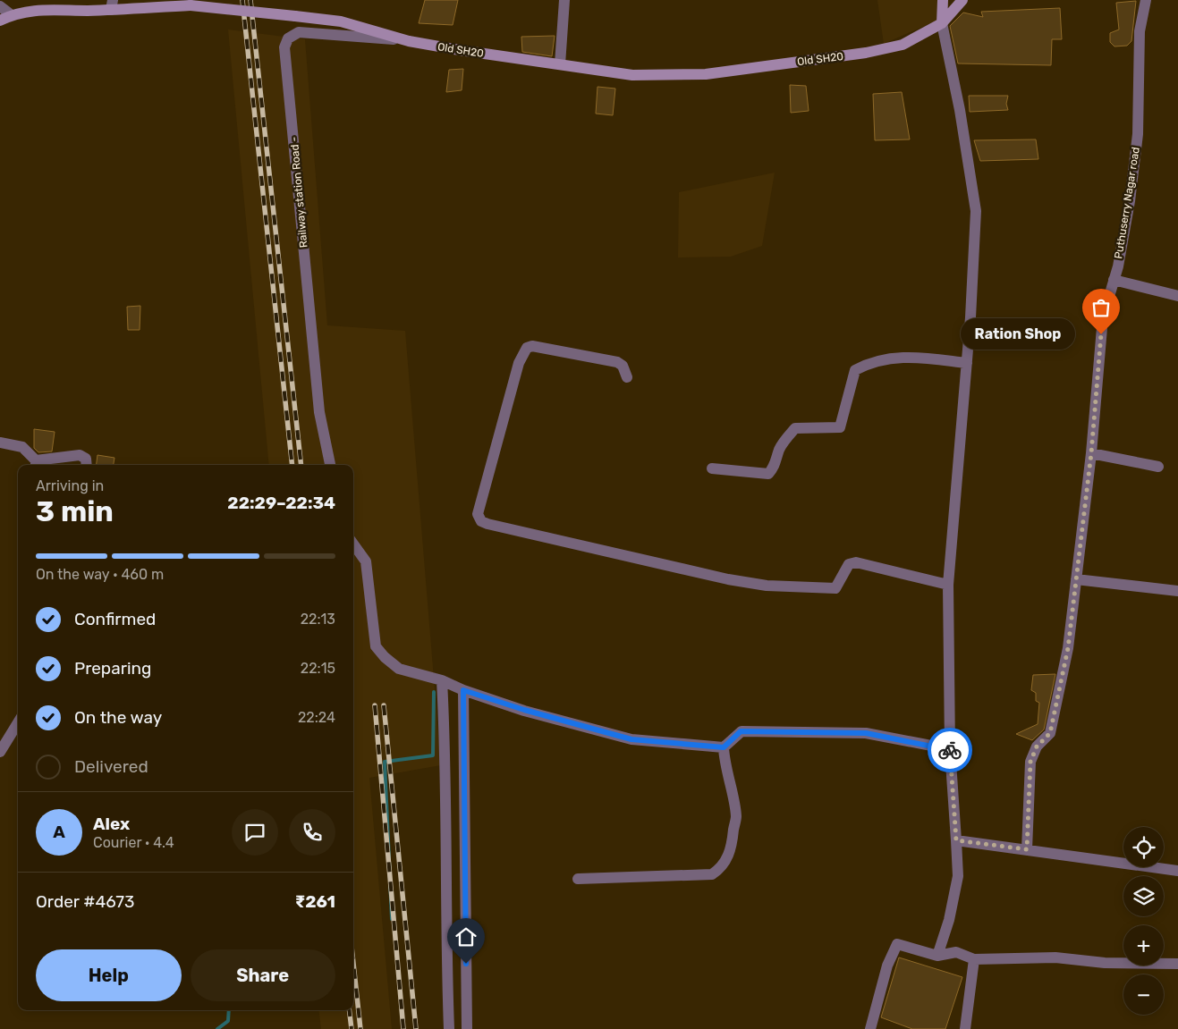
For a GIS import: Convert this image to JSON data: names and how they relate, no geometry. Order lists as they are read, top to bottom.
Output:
{
  "streets": {
    "main road": ["Old SH20"],
    "street": ["Railway station Road -", "Puthuserry Nagar road"]
  },
  "crossings": [
    ["Old SH20", "Railway station Road -"]
  ],
  "places": ["Ration Shop"],
  "page": {
    "bubble": "Ration Shop",
    "heading": ["3 min", "Arriving in", "22:29–22:34"],
    "panel": [
      "Alex",
      "Courier · 4.4",
      "Order #4673",
      "₹261"
    ],
    "bar": "On the way · 460 m",
    "list": [
      ["Confirmed", "22:13"],
      ["Preparing", "22:15"],
      ["On the way", "22:24"],
      "Delivered"
    ],
    "round": "A",
    "map_buttons": ["+", "−"],
    "buttons": ["Help", "Share"]
  }
}
